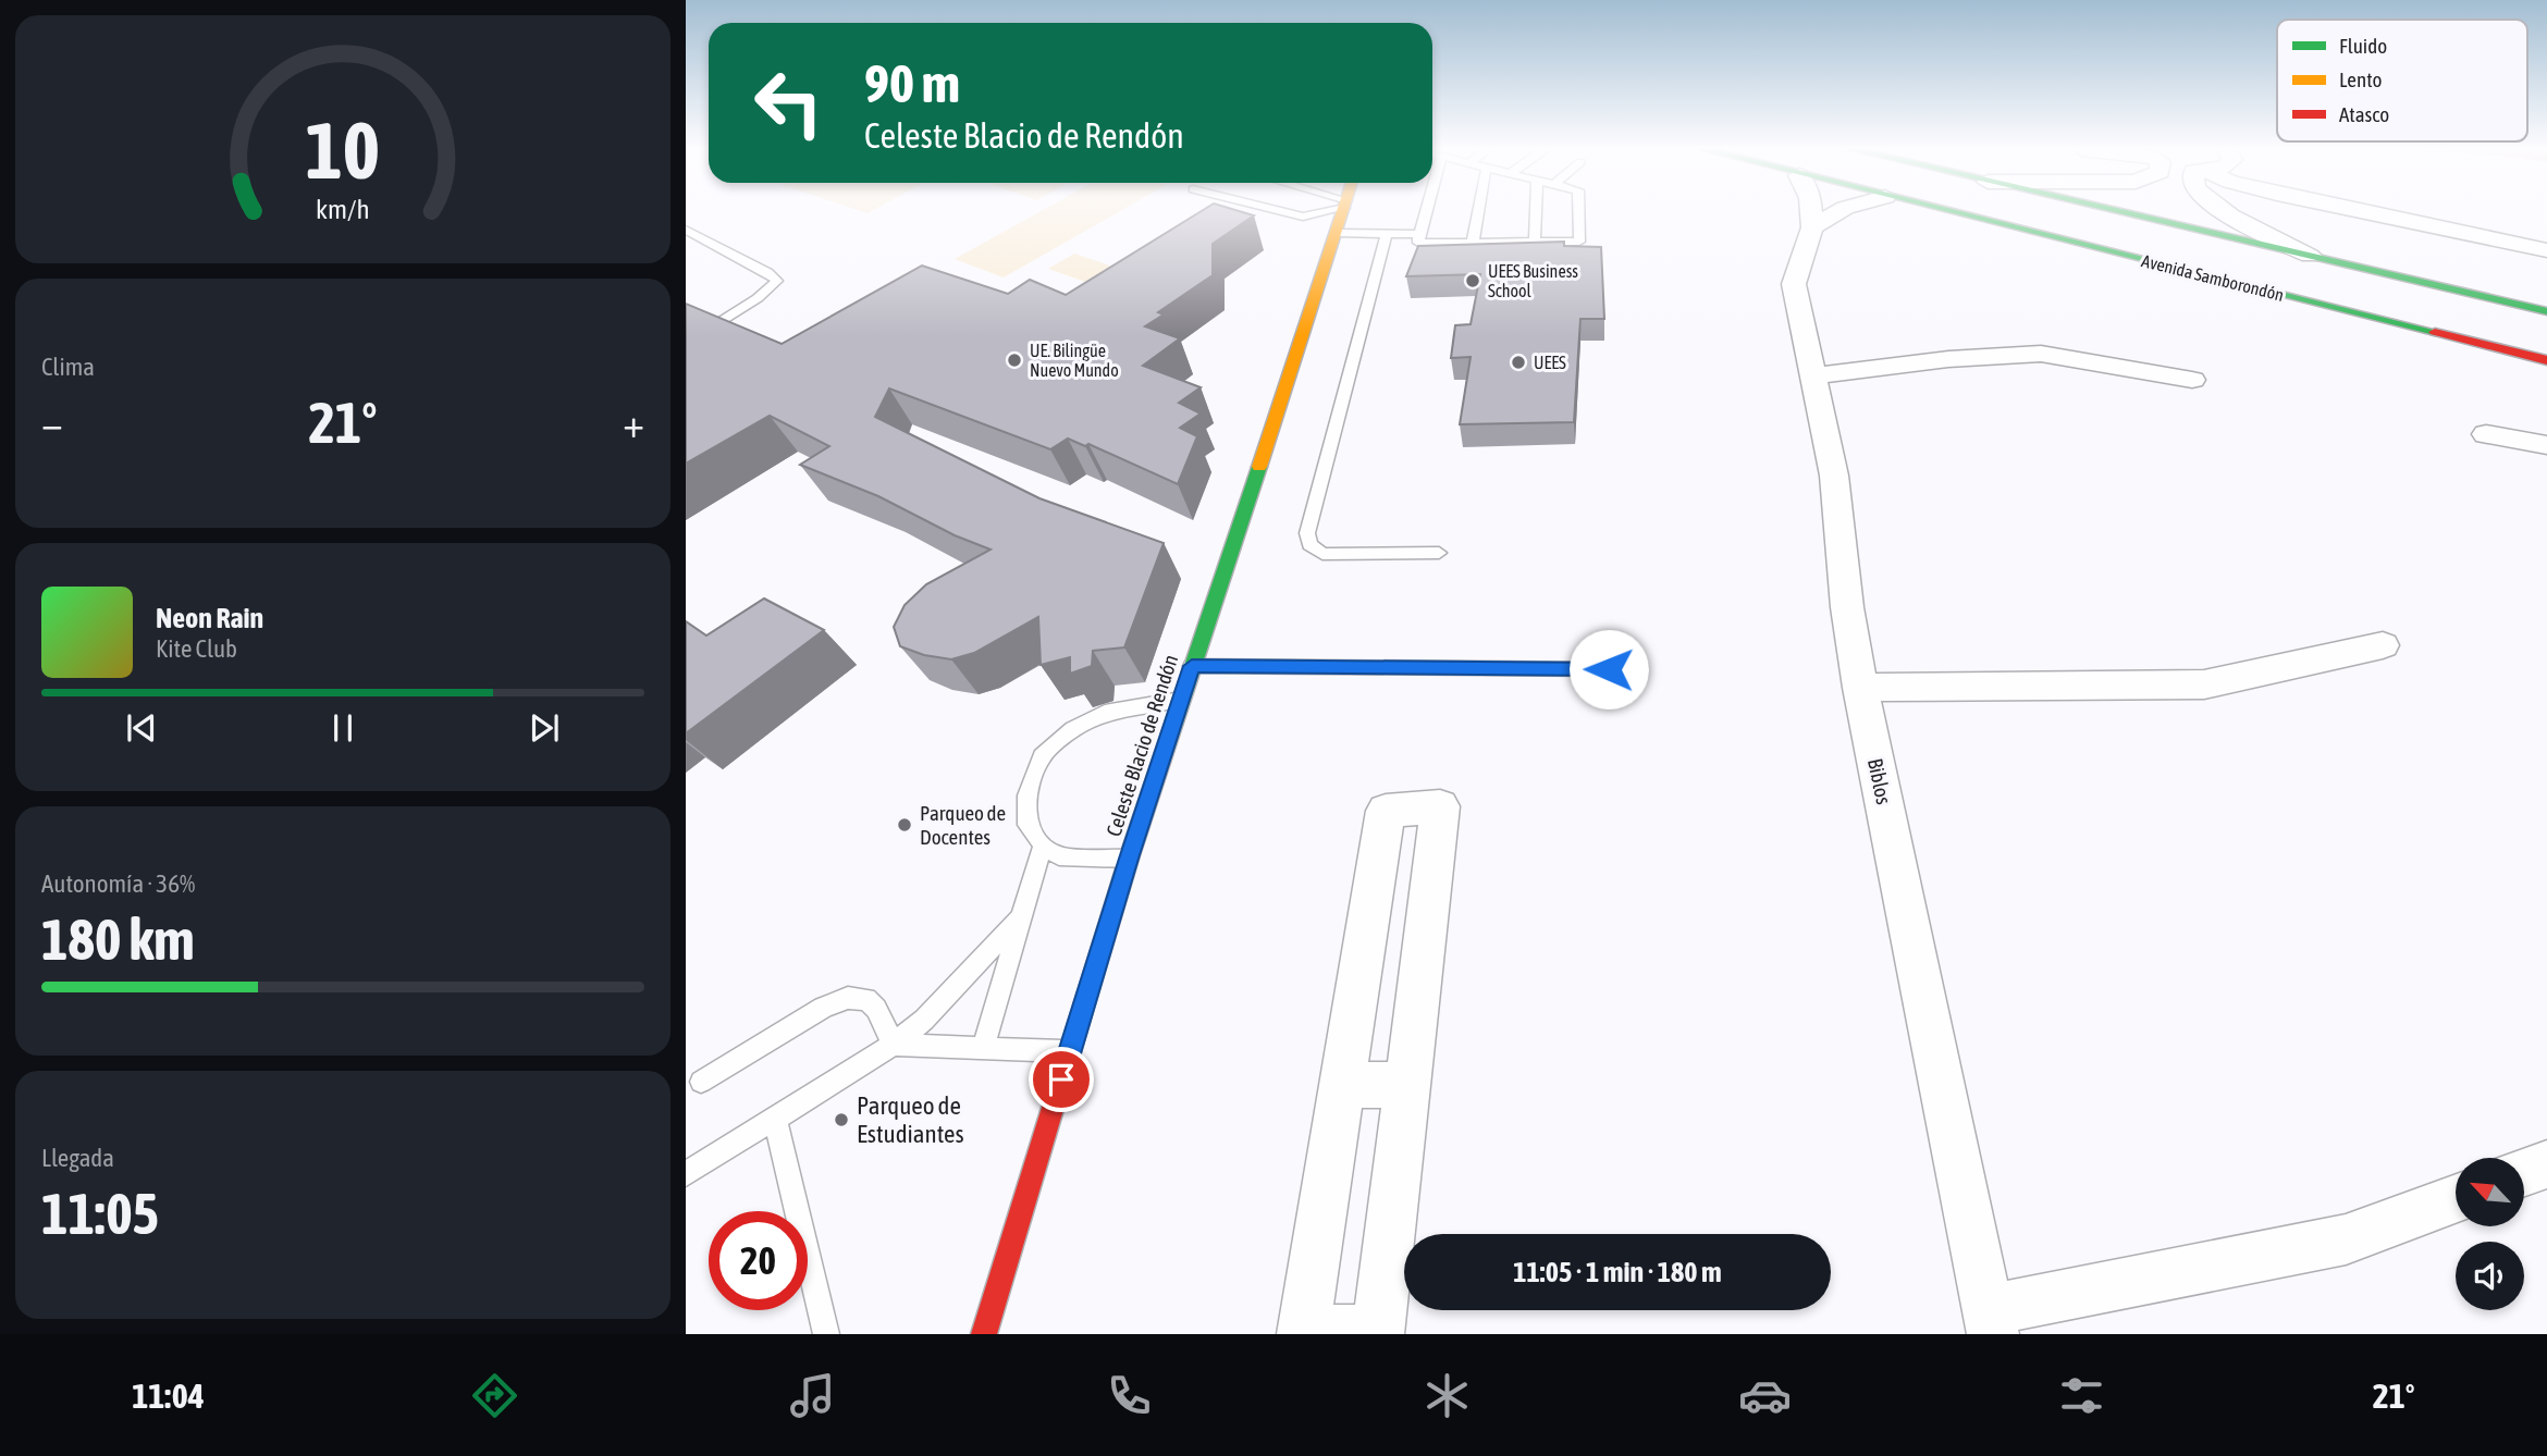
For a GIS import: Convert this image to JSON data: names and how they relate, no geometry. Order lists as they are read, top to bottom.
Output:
{
  "streets": {
    "main road": ["Avenida Samborondón", "Celeste Blacio de Rendón"],
    "street": ["Biblos"]
  },
  "places": [
    "UEES Business School",
    "UE. Bilingüe Nuevo Mundo",
    "UEES",
    "Parqueo de Docentes",
    "Parqueo de Estudiantes"
  ],
  "legend": ["Fluido", "Lento", "Atasco"],
  "north": "top left",
  "page": {
    "turn": ["90 m", "Celeste Blacio de Rendón"],
    "tile": [
      "Clima",
      ["Autonomía · 36%", "180 km"],
      ["Llegada", "11:05"]
    ],
    "heat": ["−", "21°", "+"],
    "song": ["Neon Rain", "Kite Club"],
    "limit": "20",
    "trip": "11:05 · 1 min · 180 m",
    "tabs": ["11:04", "21°"],
    "gauge": ["10", "km/h"]
  }
}
